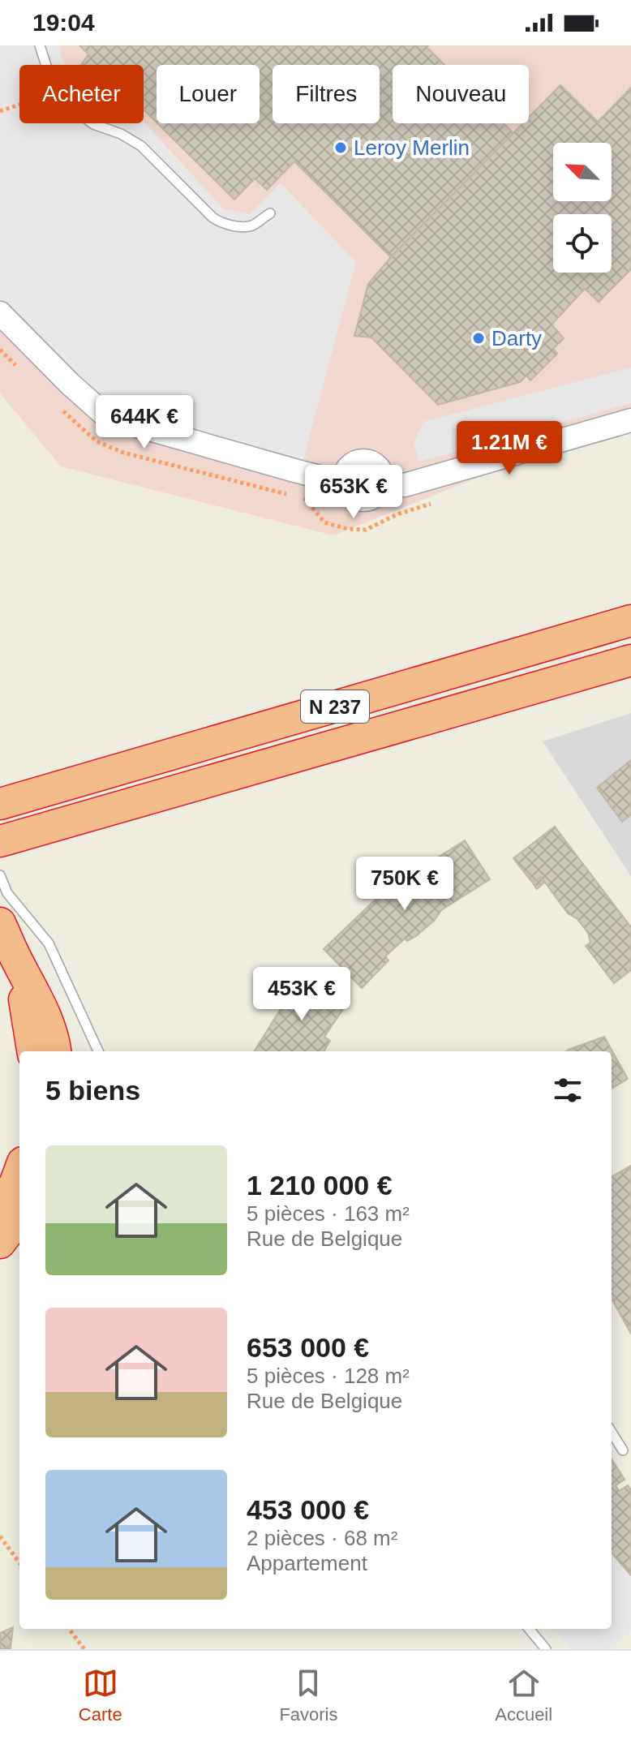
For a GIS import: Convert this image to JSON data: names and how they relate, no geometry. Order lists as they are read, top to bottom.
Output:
{
  "streets": {
    "highway": ["N 237"]
  },
  "places": ["Leroy Merlin", "Darty"],
  "north": "top left",
  "page": {
    "status": "19:04",
    "chip": [
      "Acheter",
      "Louer",
      "Filtres",
      "Nouveau"
    ],
    "price": [
      "644K €",
      "1.21M €",
      "653K €",
      "750K €",
      "453K €"
    ],
    "heading": "5 biens",
    "list": [
      {
        "name": "1 210 000 €",
        "note": "5 pièces · 163 m² · Rue de Belgique"
      },
      {
        "name": "653 000 €",
        "note": "5 pièces · 128 m² · Rue de Belgique"
      },
      {
        "name": "453 000 €",
        "note": "2 pièces · 68 m² · Appartement"
      }
    ],
    "tabs": ["Carte", "Favoris", "Accueil"]
  }
}
